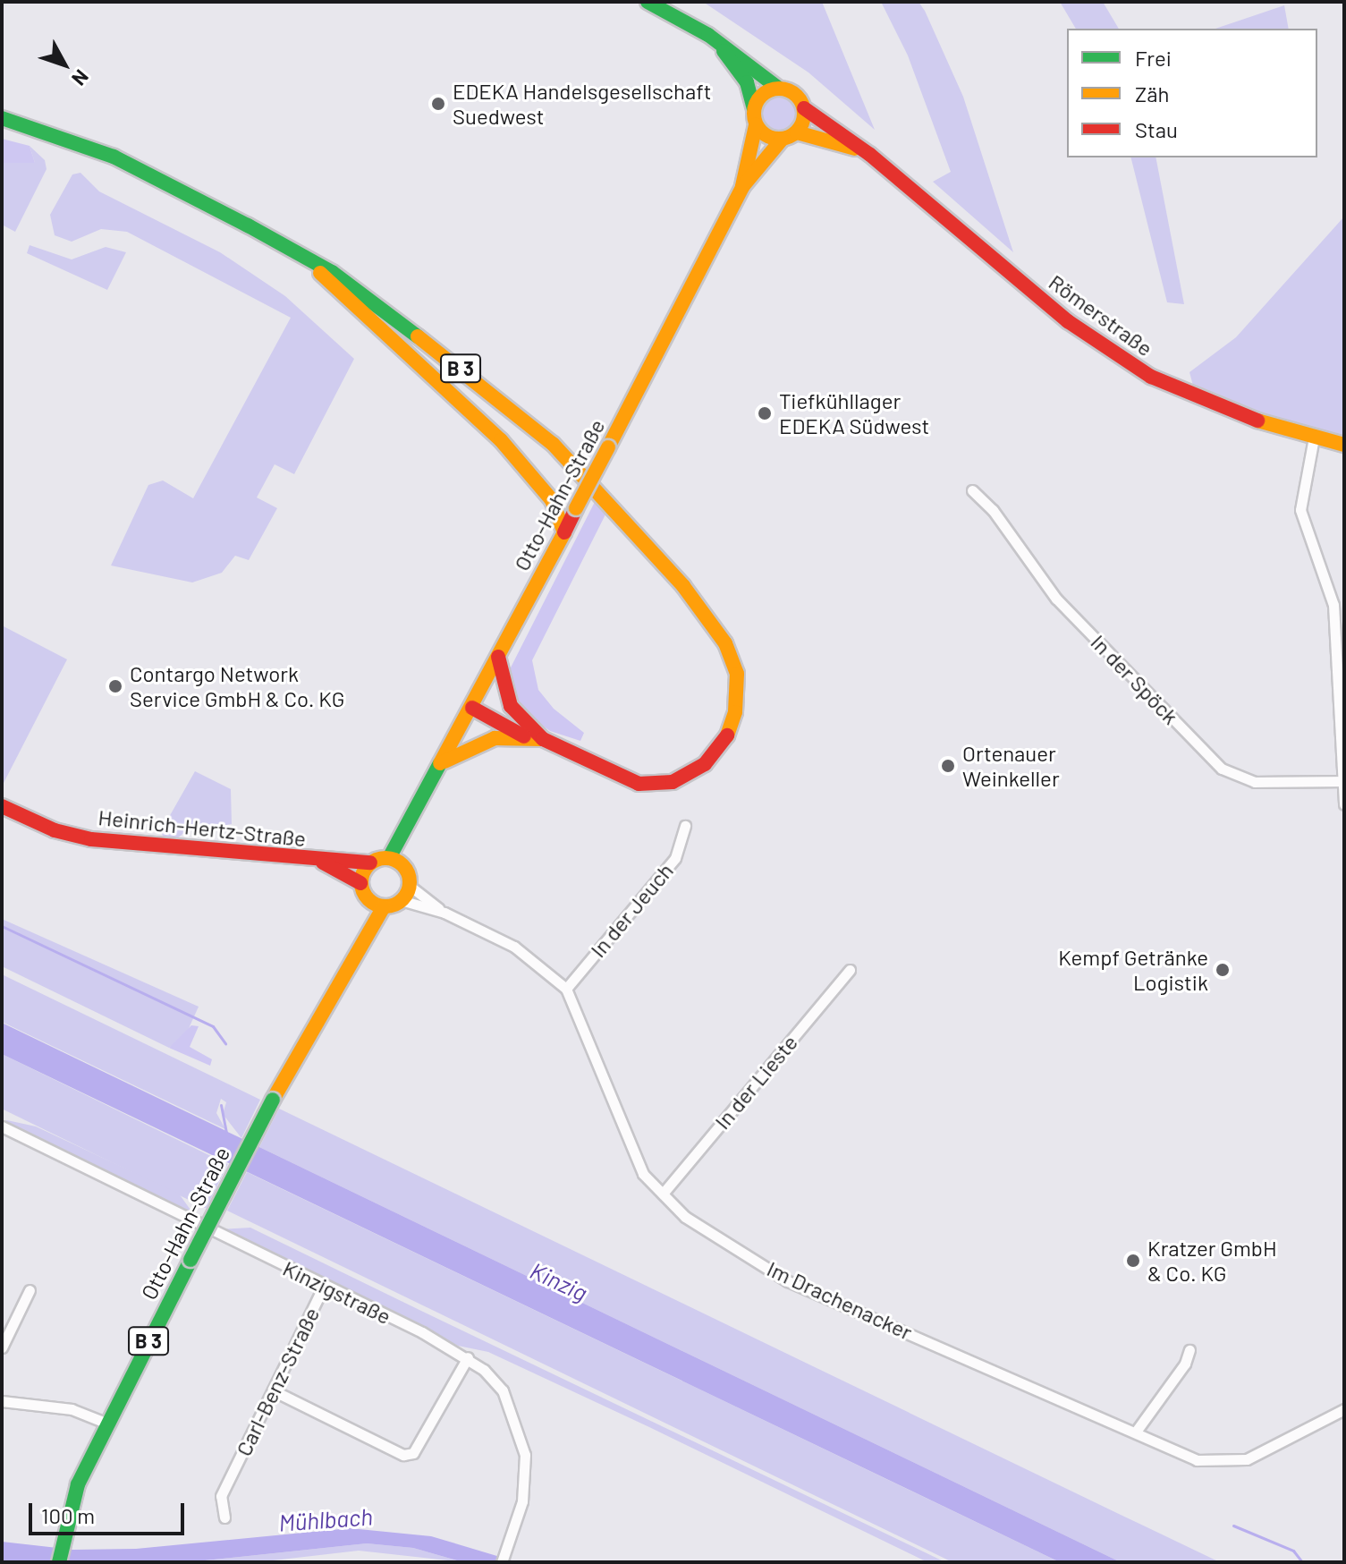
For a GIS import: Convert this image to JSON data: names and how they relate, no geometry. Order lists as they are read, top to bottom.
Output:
{
  "streets": {
    "main road": [
      "Römerstraße",
      "B 3",
      "Otto-Hahn-Straße",
      "Heinrich-Hertz-Straße"
    ],
    "street": [
      "In der Spöck",
      "In der Jeuch",
      "In der Lieste",
      "Kinzigstraße",
      "Im Drachenacker",
      "Carl-Benz-Straße"
    ]
  },
  "crossings": [
    ["Römerstraße", "Otto-Hahn-Straße"],
    ["B 3", "Otto-Hahn-Straße"],
    ["Otto-Hahn-Straße", "Heinrich-Hertz-Straße"],
    ["Otto-Hahn-Straße", "Im Drachenacker"],
    ["Heinrich-Hertz-Straße", "Im Drachenacker"],
    ["In der Jeuch", "Im Drachenacker"],
    ["In der Lieste", "Im Drachenacker"],
    ["Kinzigstraße", "Carl-Benz-Straße"]
  ],
  "water": ["Kinzig", "Mühlbach"],
  "places": [
    "EDEKA Handelsgesellschaft Suedwest",
    "Tiefkühllager EDEKA Südwest",
    "Contargo Network Service GmbH & Co. KG",
    "Ortenauer Weinkeller",
    "Kempf Getränke Logistik",
    "Kratzer GmbH & Co. KG"
  ],
  "legend": ["Frei", "Zäh", "Stau"],
  "scale_bar": "100 m",
  "north": "bottom right"
}
